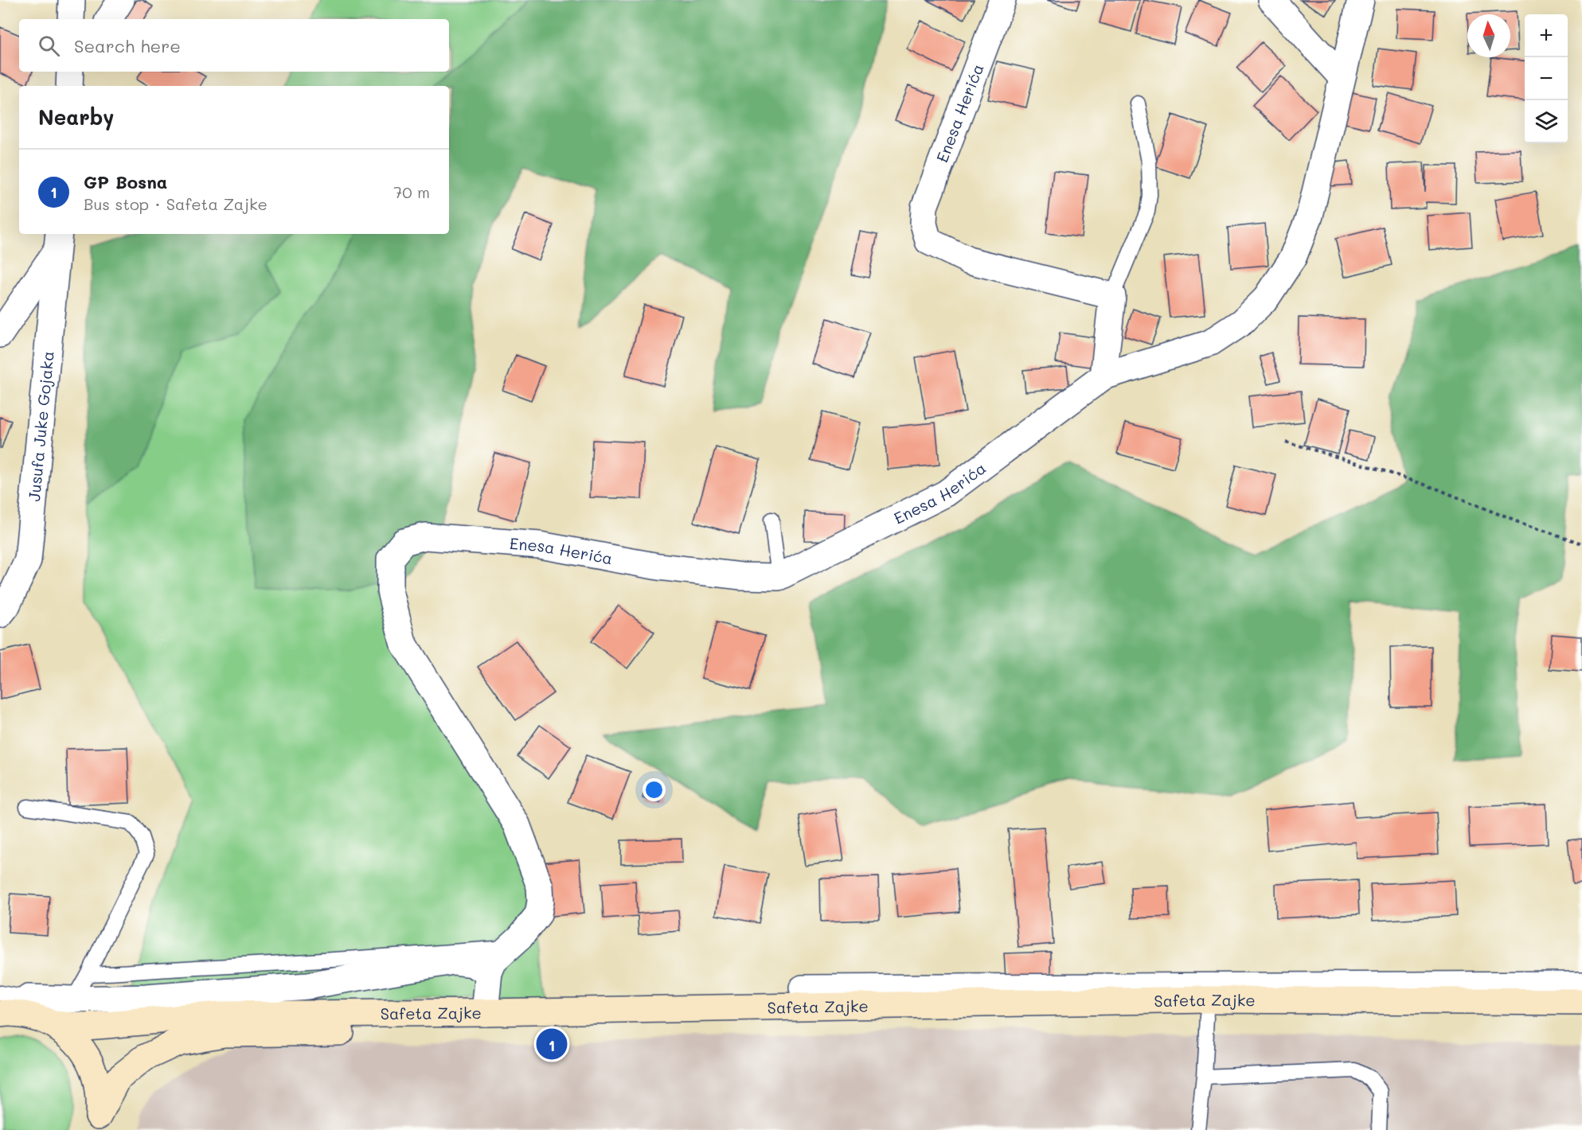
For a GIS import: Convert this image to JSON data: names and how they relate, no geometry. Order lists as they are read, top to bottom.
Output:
{
  "streets": {
    "main road": ["Safeta Zajke"],
    "street": ["Enesa Herića", "Jusufa Juke Gojaka"]
  },
  "north": "top",
  "page": {
    "map_buttons": ["+", "−"],
    "search": "Search here",
    "heading": "Nearby",
    "list": [
      {
        "mark": "1",
        "name": "GP Bosna",
        "note": "Bus stop · Safeta Zajke",
        "value": "70 m"
      }
    ],
    "pins": "1"
  }
}
